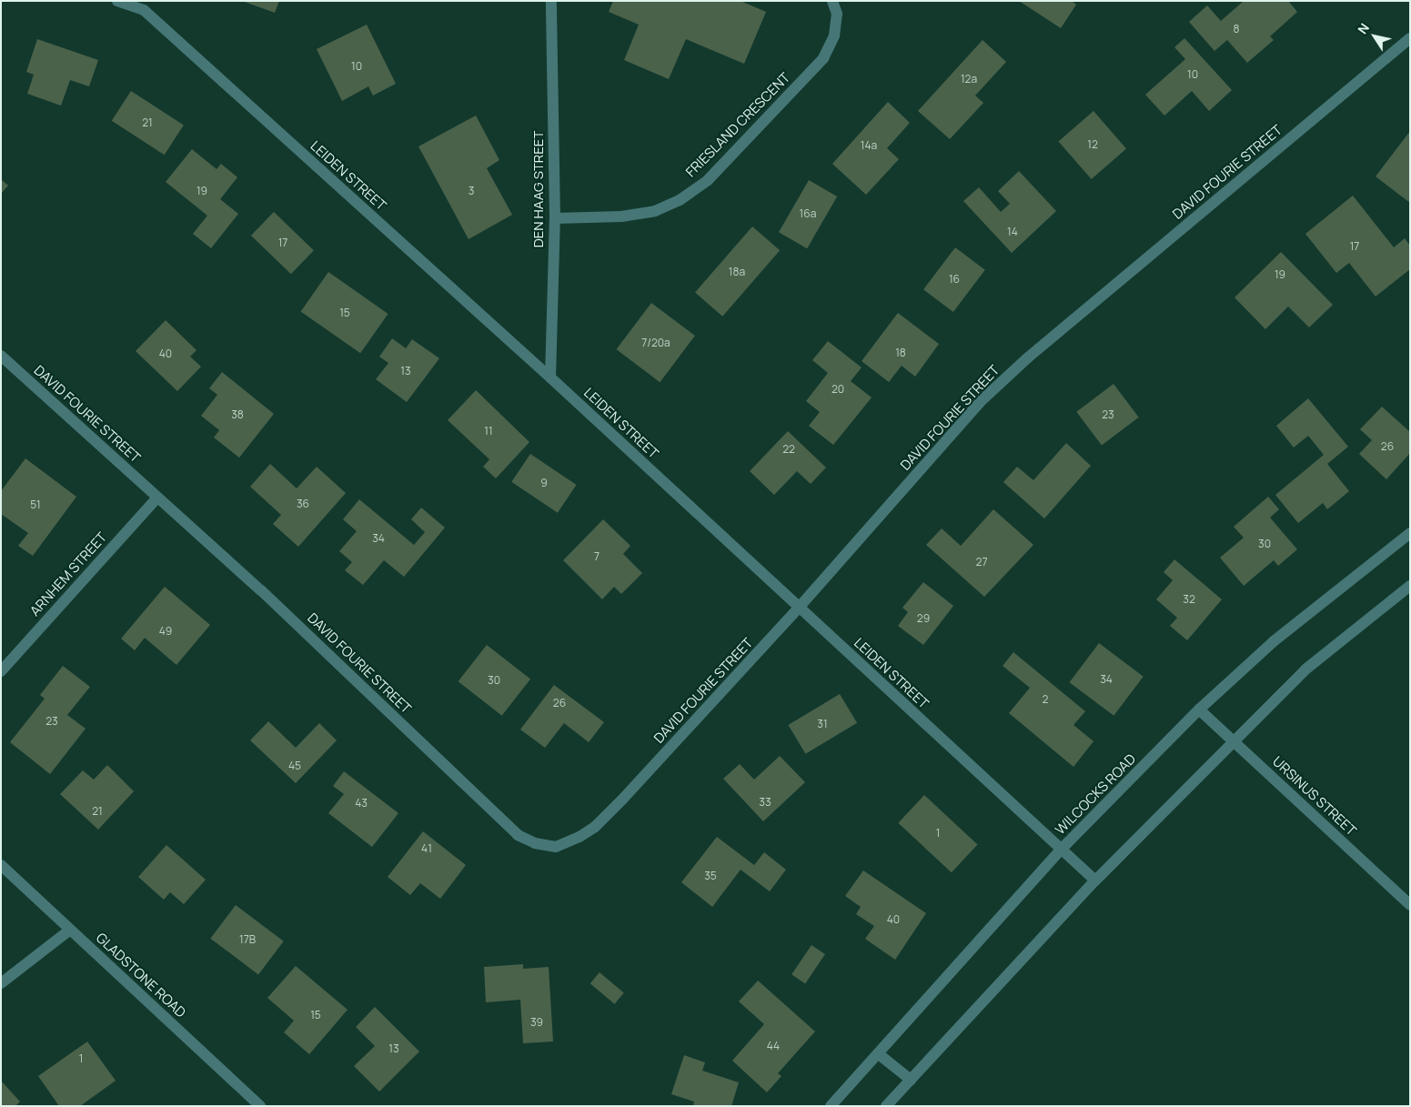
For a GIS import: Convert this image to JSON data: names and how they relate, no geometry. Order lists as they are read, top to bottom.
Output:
{
  "streets": {
    "street": [
      "FRIESLAND CRESCENT",
      "DAVID FOURIE STREET",
      "LEIDEN STREET",
      "DEN HAAG STREET",
      "ARNHEM STREET",
      "WILCOCKS ROAD",
      "URSINUS STREET",
      "GLADSTONE ROAD"
    ]
  },
  "crossings": [
    ["FRIESLAND CRESCENT", "DEN HAAG STREET"],
    ["DAVID FOURIE STREET", "LEIDEN STREET"],
    ["DAVID FOURIE STREET", "ARNHEM STREET"],
    ["LEIDEN STREET", "DEN HAAG STREET"],
    ["LEIDEN STREET", "WILCOCKS ROAD"],
    ["WILCOCKS ROAD", "URSINUS STREET"]
  ],
  "house_numbers": [
    "8",
    "10",
    "10",
    "12a",
    "21",
    "12",
    "14a",
    "19",
    "3",
    "16a",
    "14",
    "17",
    "17",
    "18a",
    "19",
    "16",
    "15",
    "7/20a",
    "18",
    "40",
    "13",
    "20",
    "38",
    "23",
    "11",
    "26",
    "22",
    "9",
    "36",
    "51",
    "34",
    "30",
    "7",
    "27",
    "32",
    "29",
    "49",
    "34",
    "30",
    "2",
    "26",
    "23",
    "31",
    "45",
    "33",
    "43",
    "21",
    "1",
    "41",
    "35",
    "40",
    "17B",
    "15",
    "39",
    "44",
    "13",
    "1"
  ],
  "north": "top left"
}
